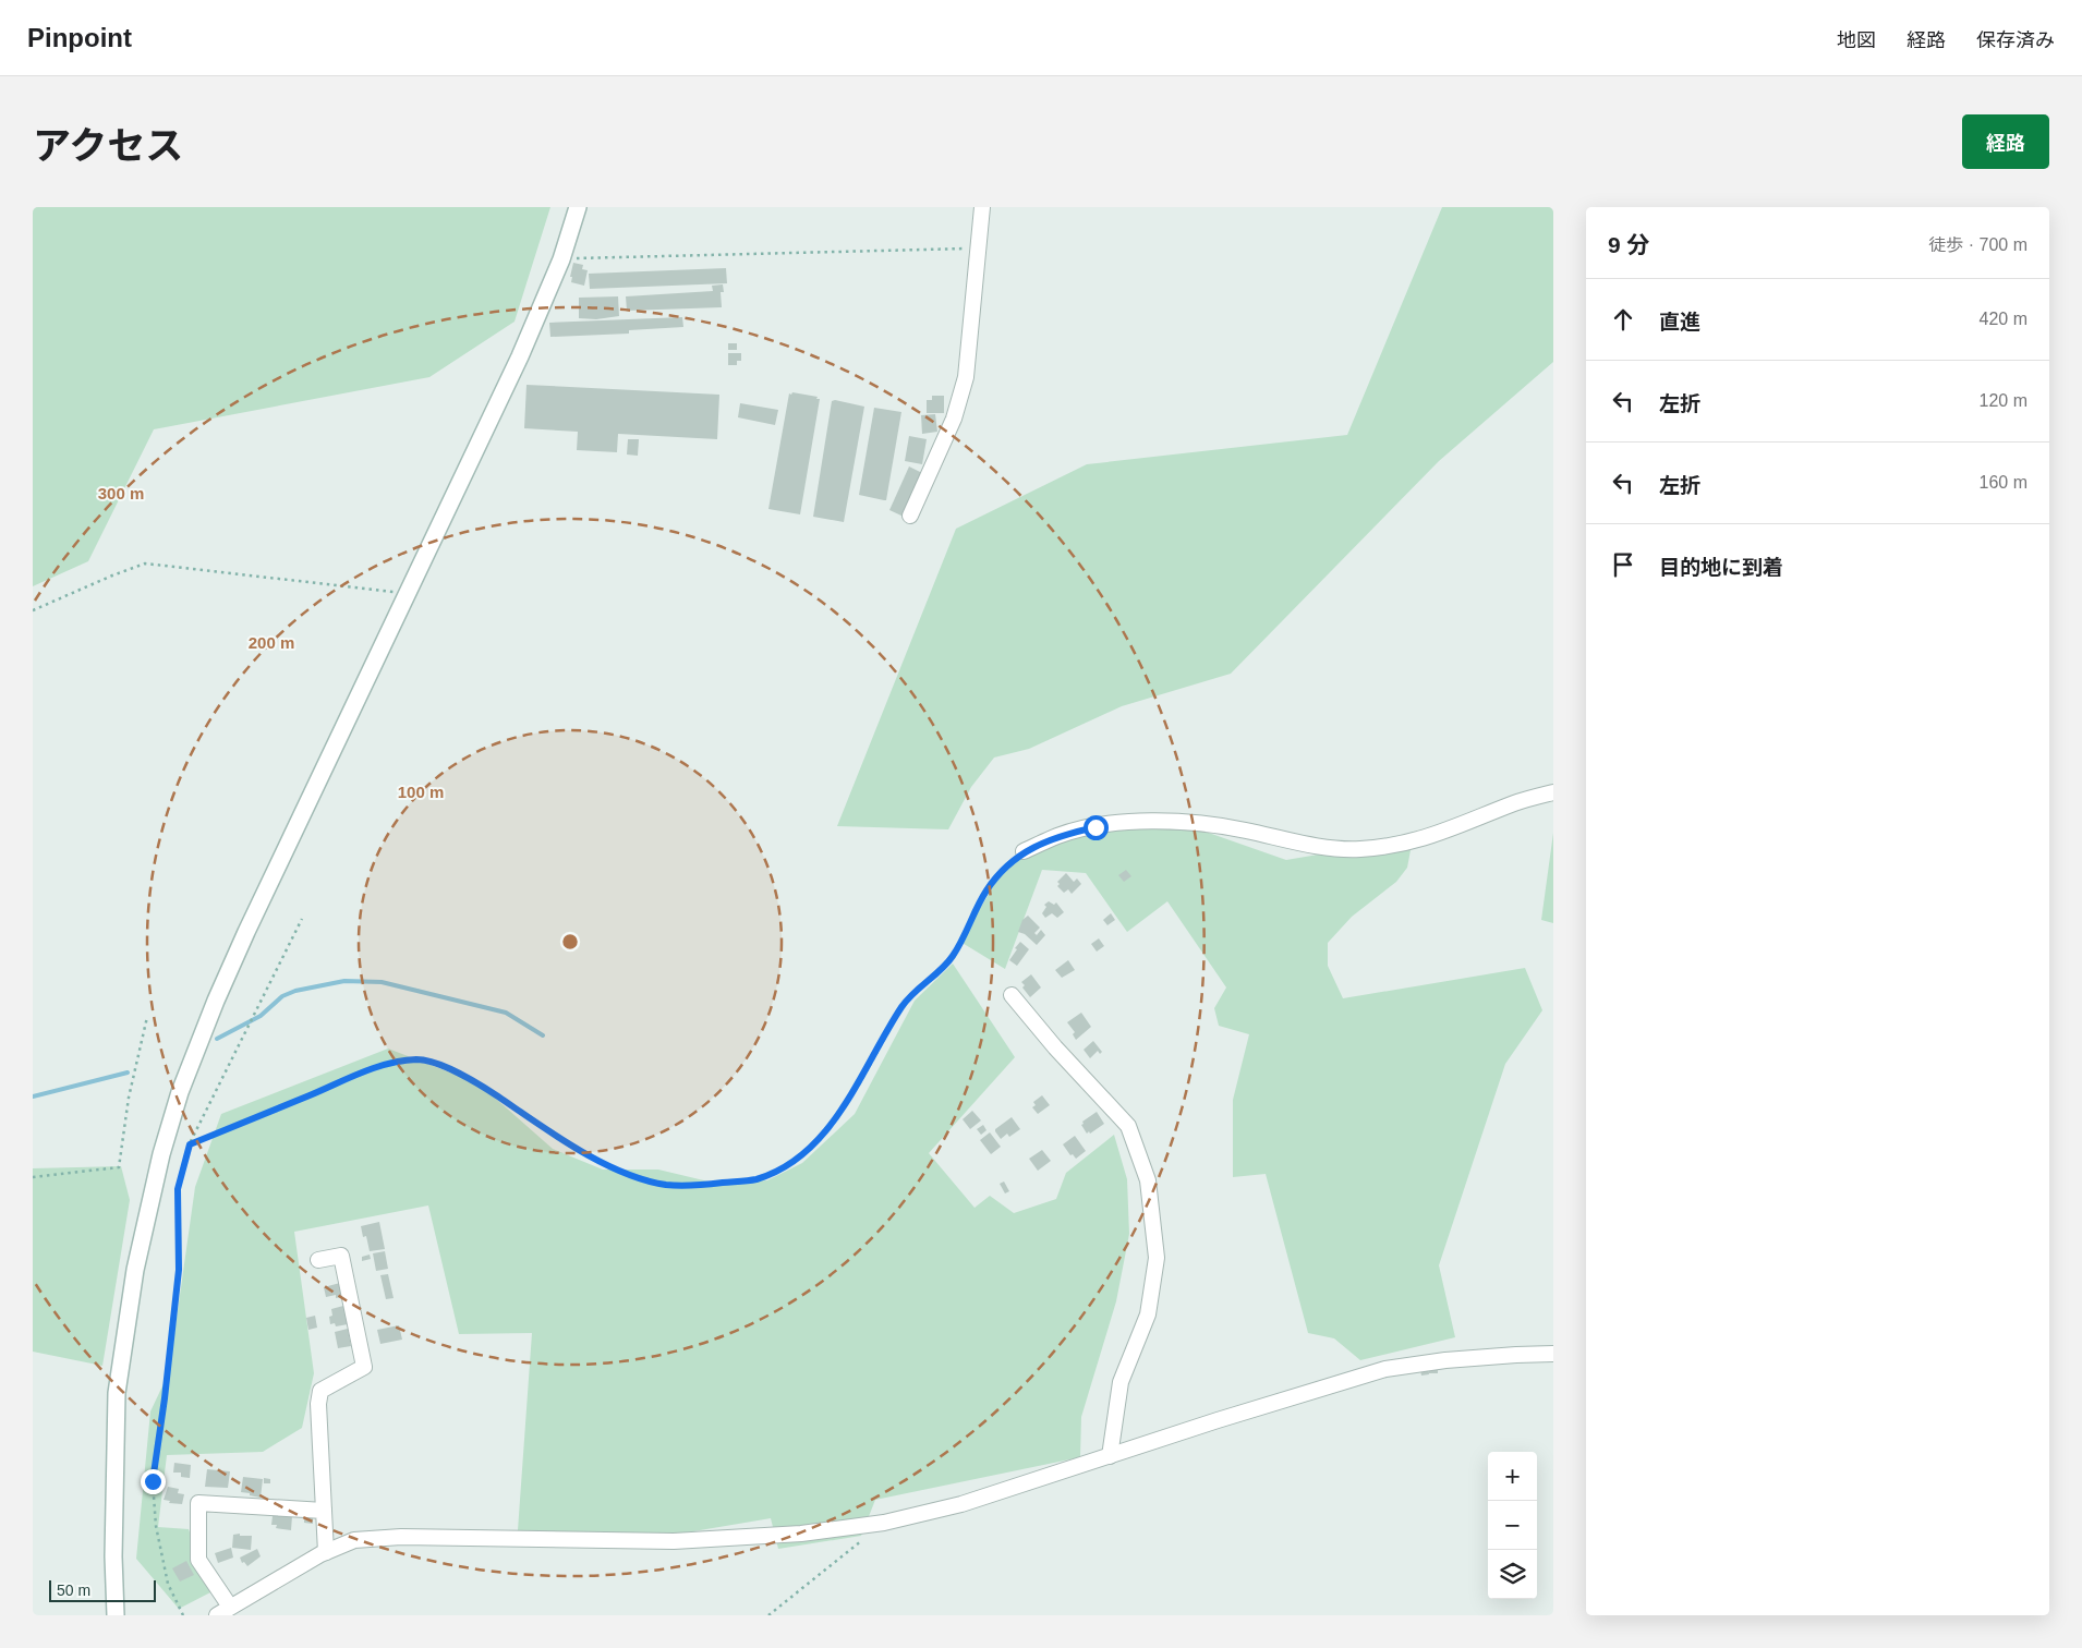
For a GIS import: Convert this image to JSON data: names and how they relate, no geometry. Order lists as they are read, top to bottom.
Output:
{
  "scale_bar": "50 m",
  "page": {
    "header": "Pinpoint",
    "nav": ["地図", "経路", "保存済み"],
    "title": "アクセス",
    "buttons": "経路",
    "heading": ["9 分", "徒歩 · 700 m"],
    "list": [
      ["直進", "420 m"],
      ["左折", "120 m"],
      ["左折", "160 m"],
      "目的地に到着"
    ],
    "map_buttons": ["+", "−"],
    "scale": "50 m"
  },
  "rings": ["300 m", "200 m", "100 m"]
}
